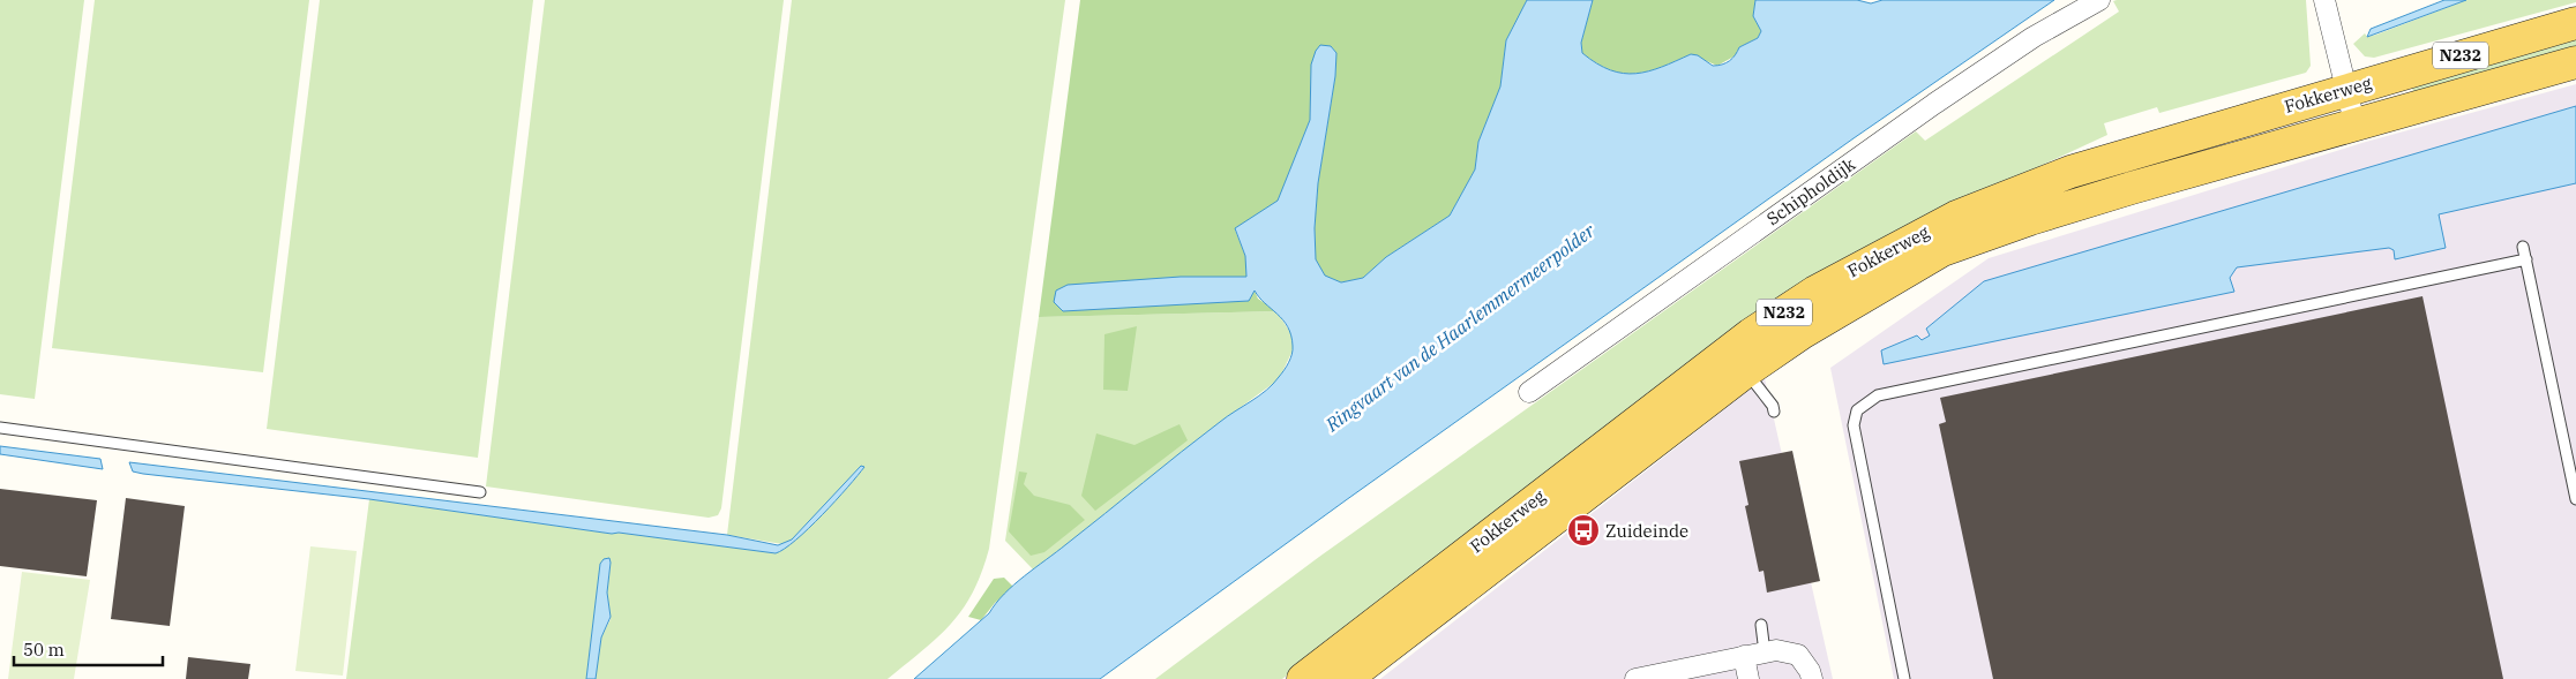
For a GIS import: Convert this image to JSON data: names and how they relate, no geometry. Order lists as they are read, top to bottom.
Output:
{
  "streets": {
    "main road": ["N232", "Fokkerweg"],
    "street": ["Schipholdijk"]
  },
  "water": ["Ringvaart van de Haarlemmermeerpolder"],
  "places": {
    "bus stop": ["Zuideinde"]
  },
  "scale_bar": "50 m"
}
